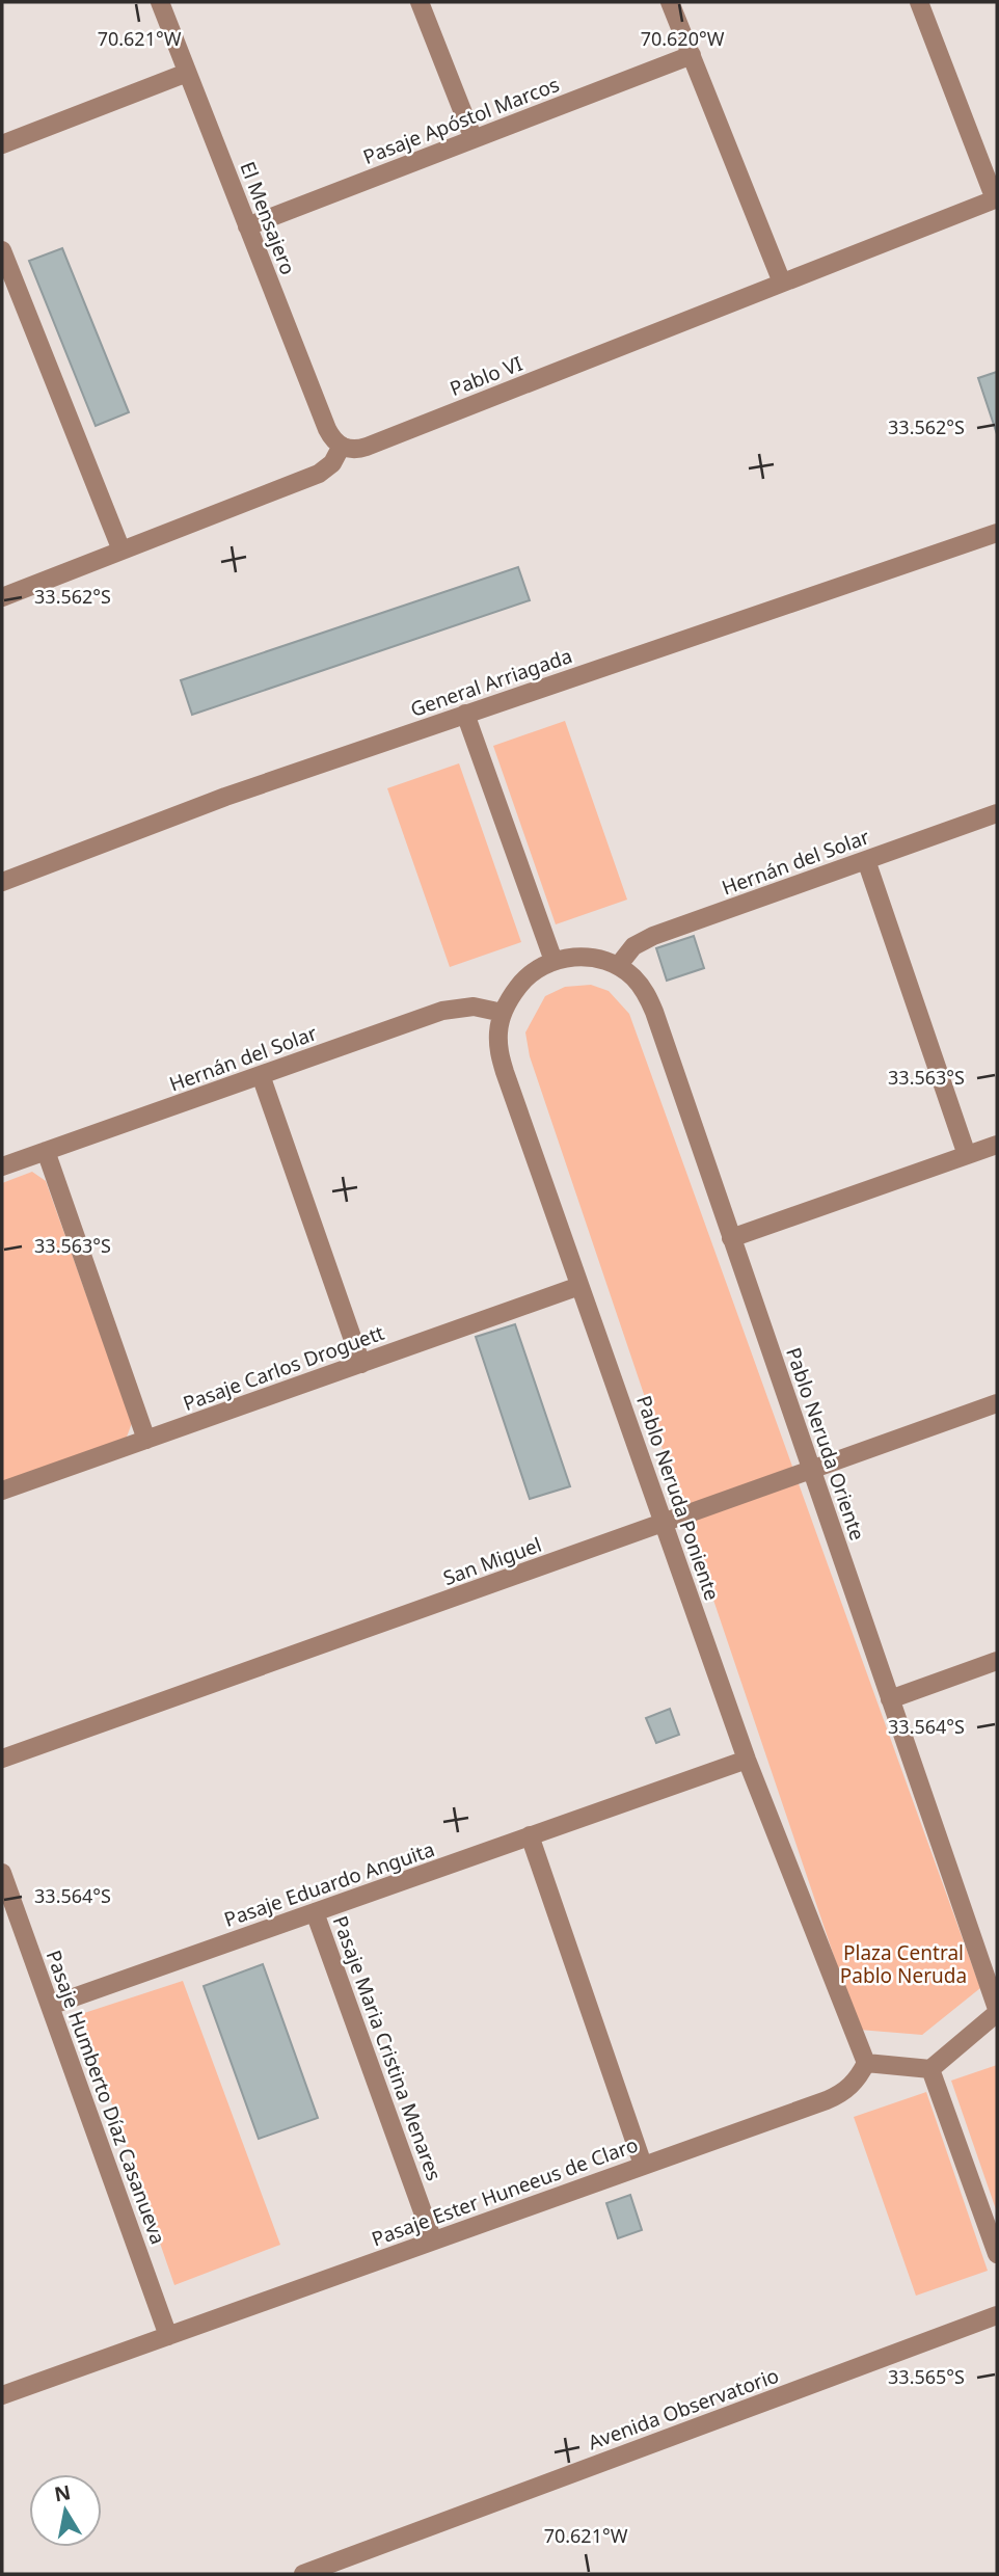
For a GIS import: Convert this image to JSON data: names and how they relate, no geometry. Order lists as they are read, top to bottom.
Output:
{
  "streets": {
    "street": [
      "Pasaje Apóstol Marcos",
      "El Mensajero",
      "Pablo VI",
      "General Arriagada",
      "Hernán del Solar",
      "Pasaje Carlos Droguett",
      "Pablo Neruda Oriente",
      "Pablo Neruda Poniente",
      "San Miguel",
      "Pasaje Eduardo Anguita",
      "Pasaje Maria Cristina Menares",
      "Pasaje Humberto Díaz Casanueva",
      "Pasaje Ester Huneeus de Claro",
      "Avenida Observatorio"
    ]
  },
  "crossings": [
    ["Pasaje Apóstol Marcos", "El Mensajero"],
    ["El Mensajero", "Pablo VI"],
    ["Hernán del Solar", "Pablo Neruda Oriente"],
    ["Hernán del Solar", "Pablo Neruda Poniente"],
    ["Pasaje Carlos Droguett", "Pablo Neruda Poniente"],
    ["Pablo Neruda Oriente", "Pablo Neruda Poniente"],
    ["Pablo Neruda Oriente", "San Miguel"],
    ["Pablo Neruda Poniente", "San Miguel"],
    ["Pablo Neruda Poniente", "Pasaje Eduardo Anguita"],
    ["Pablo Neruda Poniente", "Pasaje Ester Huneeus de Claro"],
    ["Pasaje Eduardo Anguita", "Pasaje Maria Cristina Menares"],
    ["Pasaje Eduardo Anguita", "Pasaje Humberto Díaz Casanueva"],
    ["Pasaje Maria Cristina Menares", "Pasaje Ester Huneeus de Claro"],
    ["Pasaje Humberto Díaz Casanueva", "Pasaje Ester Huneeus de Claro"]
  ],
  "parks": ["Plaza Central Pablo Neruda"],
  "north": "top",
  "coordinates": [
    "70.621°W",
    "70.620°W",
    "33.562°S",
    "33.563°S",
    "33.564°S",
    "33.565°S"
  ]
}
